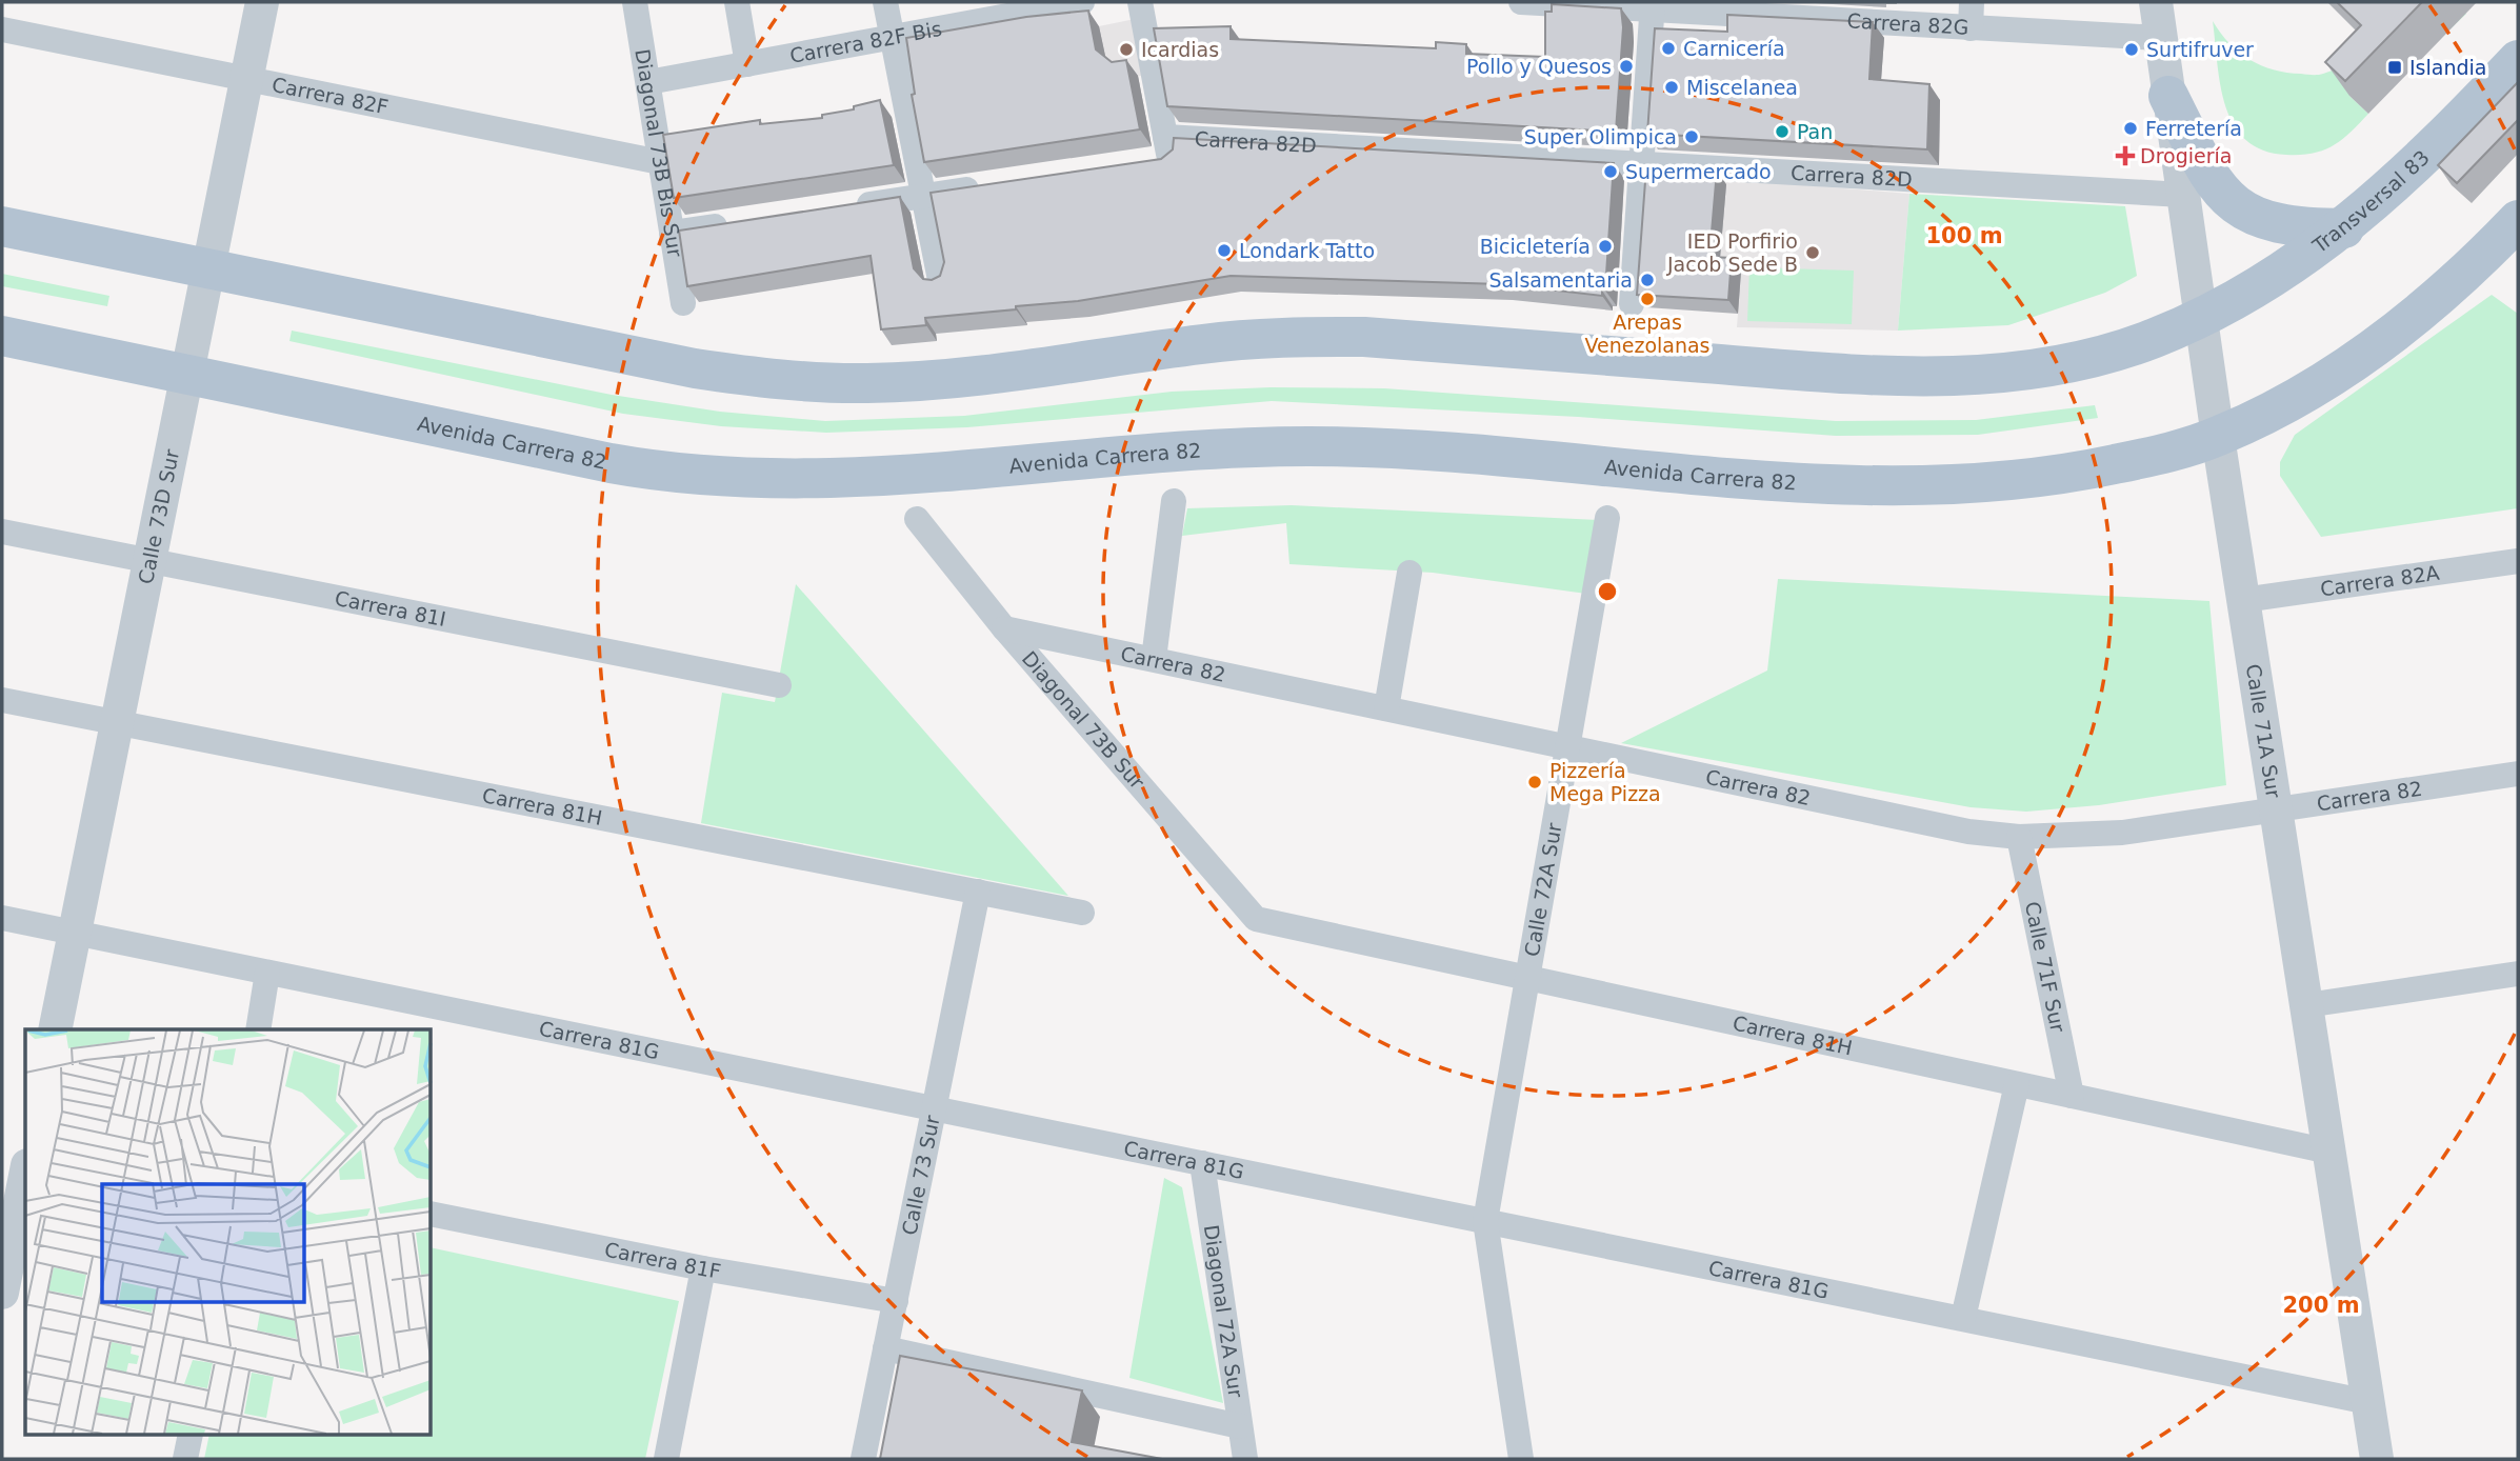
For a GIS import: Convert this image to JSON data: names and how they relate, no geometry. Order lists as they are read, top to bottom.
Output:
{
  "streets": {
    "main road": ["Transversal 83", "Avenida Carrera 82"],
    "street": [
      "Carrera 82G",
      "Carrera 82F Bis",
      "Carrera 82F",
      "Carrera 82D",
      "Diagonal 73B Bis Sur",
      "Calle 73D Sur",
      "Carrera 82A",
      "Carrera 81I",
      "Carrera 82",
      "Diagonal 73B Sur",
      "Calle 71A Sur",
      "Carrera 81H",
      "Calle 72A Sur",
      "Calle 71F Sur",
      "Carrera 81G",
      "Calle 73 Sur",
      "Carrera 81F",
      "Diagonal 72A Sur"
    ]
  },
  "crossings": [
    ["Carrera 82G", "Calle 71A Sur"],
    ["Carrera 82F Bis", "Diagonal 73B Bis Sur"],
    ["Carrera 82F", "Diagonal 73B Bis Sur"],
    ["Carrera 82F", "Calle 73D Sur"],
    ["Carrera 82D", "Calle 71A Sur"],
    ["Transversal 83", "Calle 71A Sur"],
    ["Avenida Carrera 82", "Calle 73D Sur"],
    ["Avenida Carrera 82", "Calle 71A Sur"],
    ["Calle 73D Sur", "Carrera 81I"],
    ["Calle 73D Sur", "Carrera 81H"],
    ["Calle 73D Sur", "Carrera 81G"],
    ["Carrera 82A", "Calle 71A Sur"],
    ["Carrera 82", "Diagonal 73B Sur"],
    ["Carrera 82", "Calle 71A Sur"],
    ["Carrera 82", "Calle 72A Sur"],
    ["Carrera 82", "Calle 71F Sur"],
    ["Diagonal 73B Sur", "Carrera 81H"],
    ["Calle 71A Sur", "Carrera 81H"],
    ["Calle 71A Sur", "Carrera 81G"],
    ["Carrera 81H", "Calle 72A Sur"],
    ["Carrera 81H", "Calle 71F Sur"],
    ["Carrera 81H", "Calle 73 Sur"],
    ["Calle 72A Sur", "Carrera 81G"],
    ["Carrera 81G", "Calle 73 Sur"],
    ["Carrera 81G", "Diagonal 72A Sur"],
    ["Calle 73 Sur", "Carrera 81F"]
  ],
  "places": {
    "other": [
      "Carnicería",
      "Icardias",
      "Surtifruver",
      "Pollo y Quesos",
      "Miscelanea",
      "Ferretería",
      "Pan",
      "Super Olimpica",
      "Supermercado",
      "Bicicletería",
      "Londark Tatto",
      "IED Porfirio Jacob Sede B",
      "Salsamentaria",
      "Arepas Venezolanas",
      "Pizzería Mega Pizza"
    ],
    "transit": ["Islandia"],
    "health": ["Drogiería"]
  },
  "rings": ["100 m", "200 m"]
}
